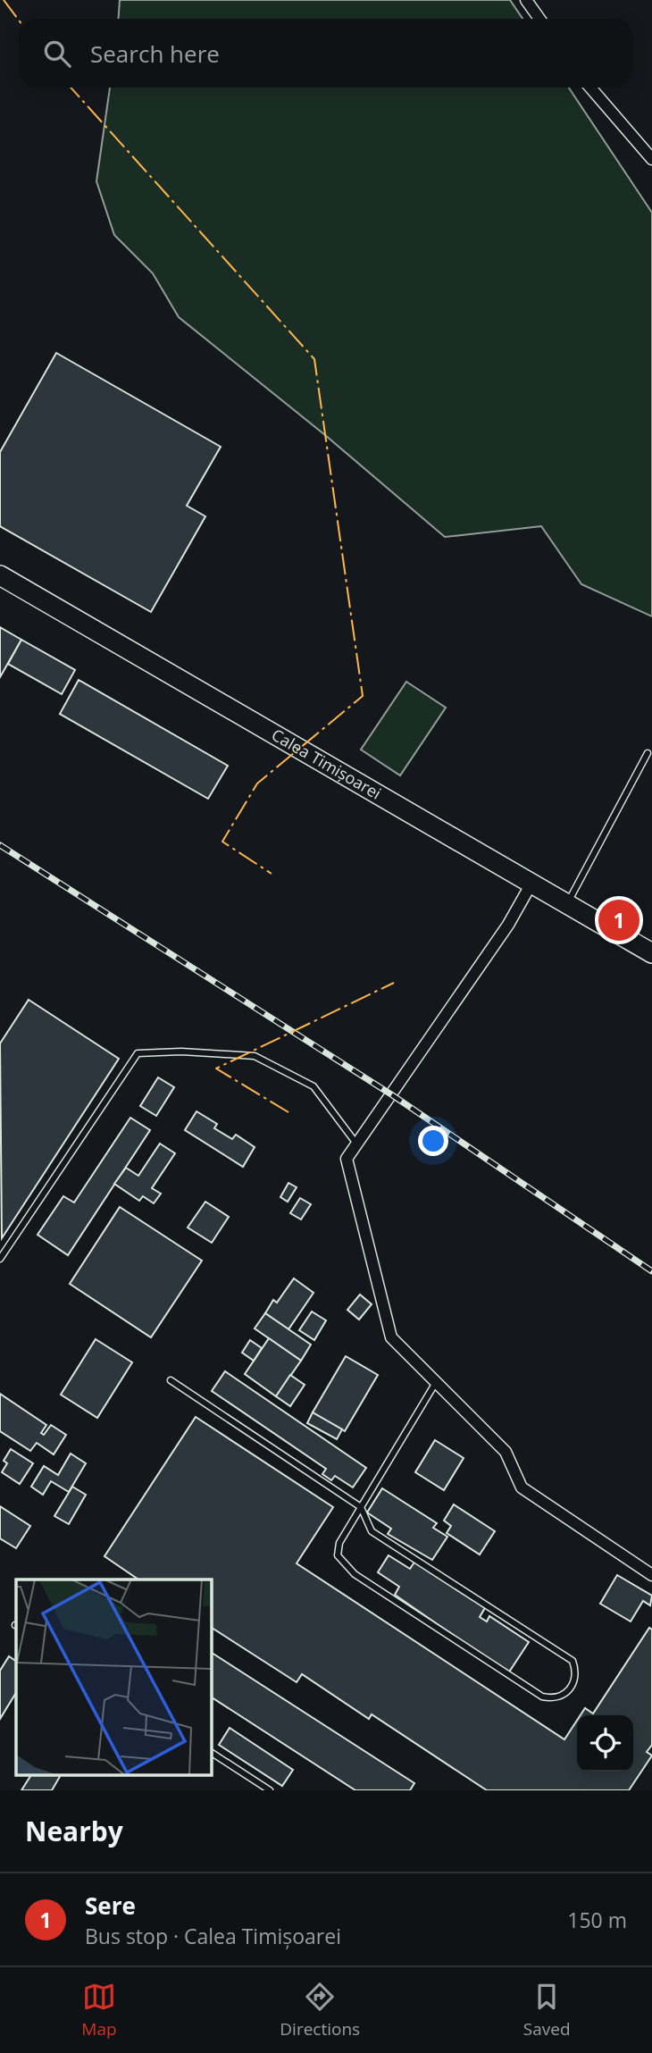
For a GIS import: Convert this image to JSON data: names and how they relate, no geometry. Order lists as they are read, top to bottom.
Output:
{
  "streets": {
    "main road": ["Calea Timișoarei"]
  },
  "page": {
    "search": "Search here",
    "pins": "1",
    "heading": "Nearby",
    "list": [
      {
        "mark": "1",
        "name": "Sere",
        "note": "Bus stop · Calea Timișoarei",
        "value": "150 m"
      }
    ],
    "nav": ["Map", "Directions", "Saved"]
  }
}
